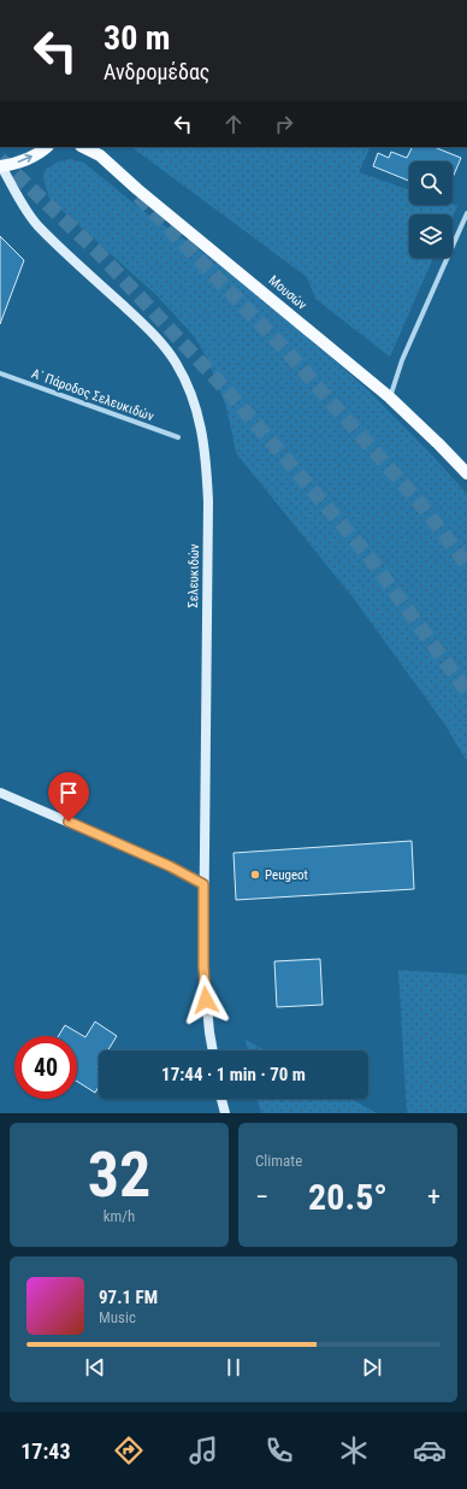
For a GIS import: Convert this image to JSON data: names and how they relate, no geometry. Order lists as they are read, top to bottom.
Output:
{
  "streets": {
    "main road": ["Μουσών"],
    "street": ["Α΄ Πάροδος Σελευκιδών", "Σελευκιδών"]
  },
  "places": ["Peugeot"],
  "page": {
    "turn": ["30 m", "Ανδρομέδας"],
    "limit": "40",
    "trip": "17:44 · 1 min · 70 m",
    "tile": [
      ["32", "km/h"],
      "Climate"
    ],
    "heat": ["−", "20.5°", "+"],
    "song": ["97.1 FM", "Music"],
    "tabs": "17:43"
  }
}
